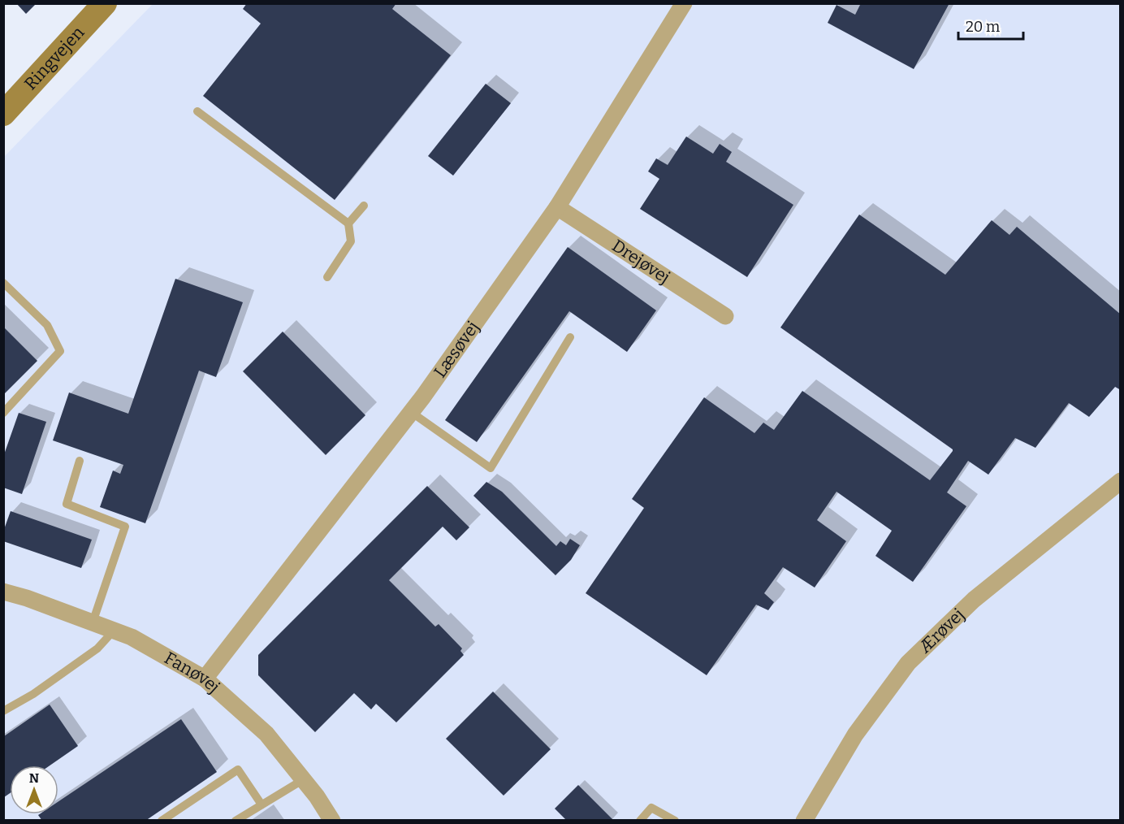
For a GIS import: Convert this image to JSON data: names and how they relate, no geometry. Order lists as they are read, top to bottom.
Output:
{
  "streets": {
    "main road": ["Ringvejen"],
    "street": [
      "Drejøvej",
      "Læsøvej",
      "Ærøvej",
      "Fanøvej"
    ]
  },
  "crossings": [
    ["Drejøvej", "Læsøvej"],
    ["Læsøvej", "Fanøvej"]
  ],
  "scale_bar": "20 m",
  "north": "top"
}
